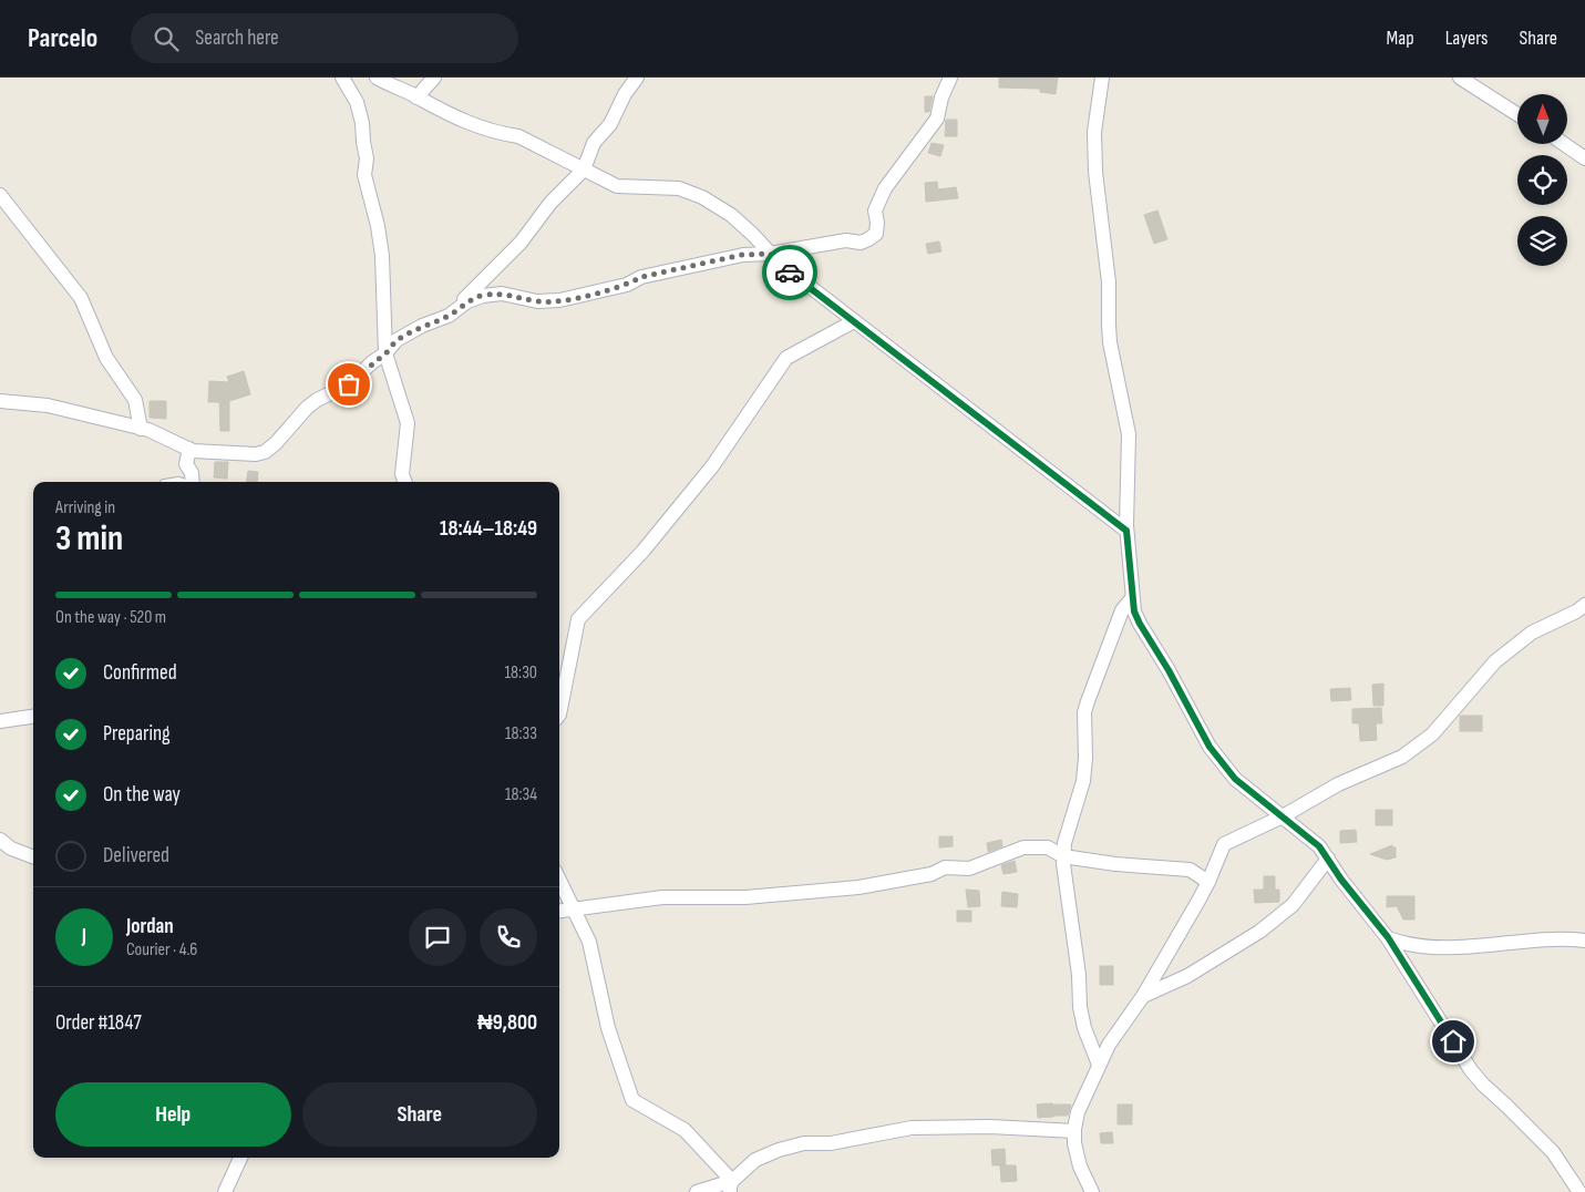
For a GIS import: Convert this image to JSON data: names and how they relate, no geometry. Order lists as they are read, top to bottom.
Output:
{
  "north": "top",
  "page": {
    "header": "Parcelo",
    "search": "Search here",
    "nav": ["Map", "Layers", "Share"],
    "heading": ["3 min", "Arriving in", "18:44–18:49"],
    "panel": [
      "Jordan",
      "Courier · 4.6",
      "Order #1847",
      "₦9,800"
    ],
    "bar": "On the way · 520 m",
    "list": [
      ["Confirmed", "18:30"],
      ["Preparing", "18:33"],
      ["On the way", "18:34"],
      "Delivered"
    ],
    "round": "J",
    "buttons": ["Help", "Share"]
  }
}
